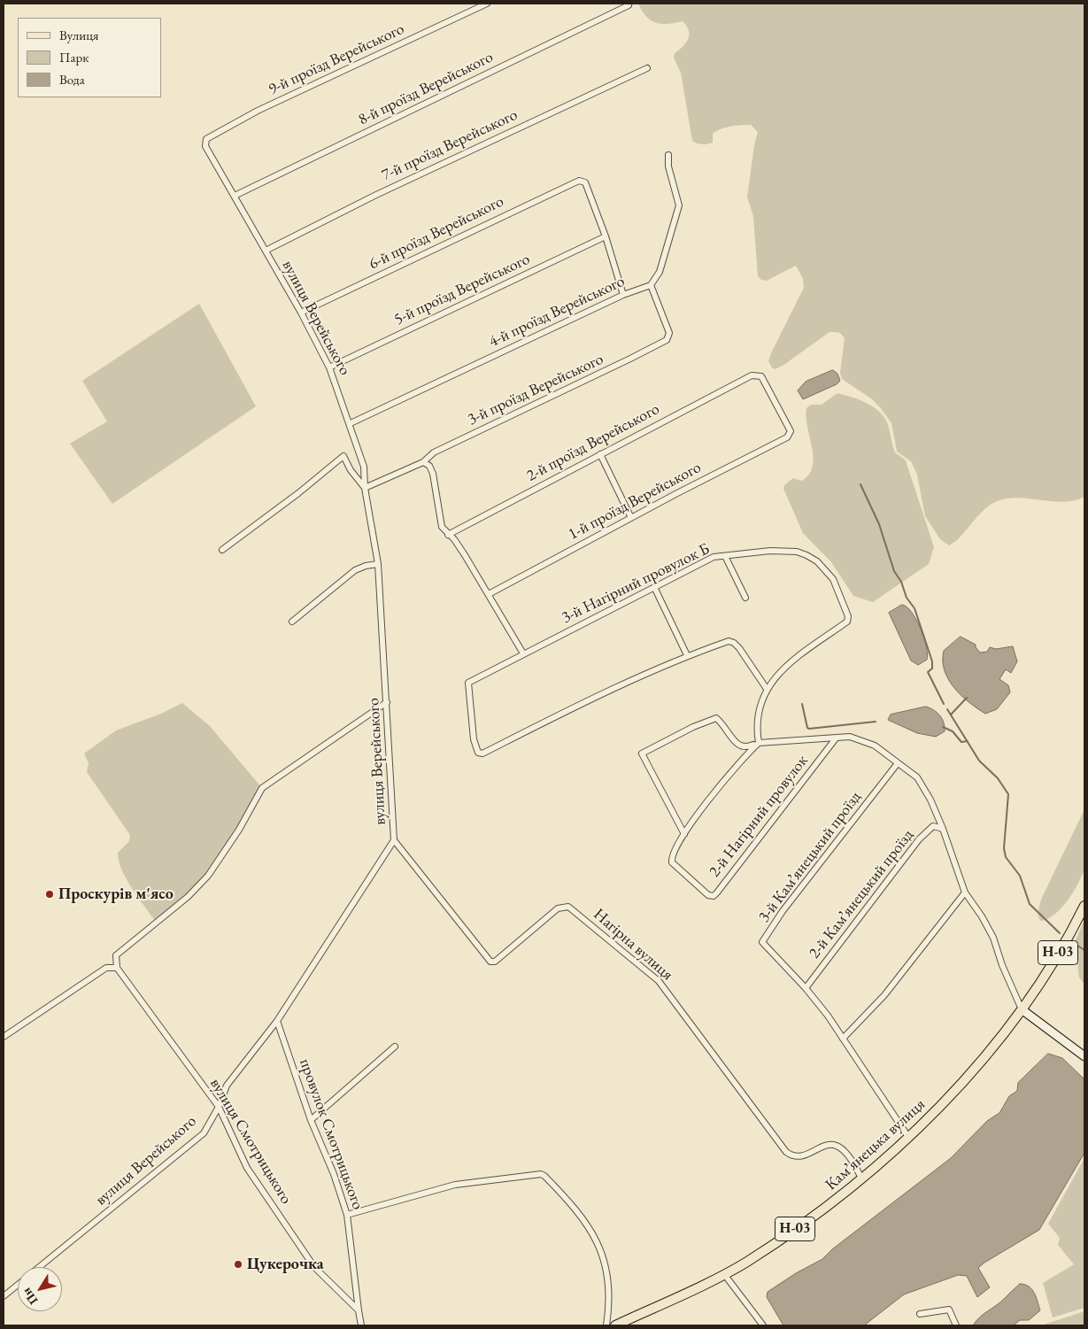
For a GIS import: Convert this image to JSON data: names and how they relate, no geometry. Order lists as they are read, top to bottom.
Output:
{
  "streets": {
    "main road": ["Н-03", "Камʼянецька вулиця"],
    "street": [
      "9-й проїзд Верейського",
      "8-й проїзд Верейського",
      "7-й проїзд Верейського",
      "6-й проїзд Верейського",
      "5-й проїзд Верейського",
      "4-й проїзд Верейського",
      "вулиця Верейського",
      "3-й проїзд Верейського",
      "2-й проїзд Верейського",
      "1-й проїзд Верейського",
      "3-й Нагірний провулок Б",
      "2-й Нагірний провулок",
      "3-й Камʼянецький проїзд",
      "2-й Камʼянецький проїзд",
      "Нагірна вулиця",
      "провулок Смотрицького",
      "вулиця Смотрицького"
    ]
  },
  "crossings": [
    ["9-й проїзд Верейського", "вулиця Верейського"],
    ["8-й проїзд Верейського", "вулиця Верейського"],
    ["7-й проїзд Верейського", "вулиця Верейського"],
    ["6-й проїзд Верейського", "5-й проїзд Верейського"],
    ["6-й проїзд Верейського", "вулиця Верейського"],
    ["5-й проїзд Верейського", "вулиця Верейського"],
    ["4-й проїзд Верейського", "вулиця Верейського"],
    ["4-й проїзд Верейського", "3-й проїзд Верейського"],
    ["вулиця Верейського", "3-й проїзд Верейського"],
    ["вулиця Верейського", "Нагірна вулиця"],
    ["вулиця Верейського", "провулок Смотрицького"],
    ["вулиця Верейського", "вулиця Смотрицького"],
    ["2-й проїзд Верейського", "1-й проїзд Верейського"],
    ["3-й Камʼянецький проїзд", "2-й Камʼянецький проїзд"],
    ["3-й Камʼянецький проїзд", "Камʼянецька вулиця"],
    ["Нагірна вулиця", "Камʼянецька вулиця"],
    ["провулок Смотрицького", "вулиця Смотрицького"]
  ],
  "places": ["Проскурів м'ясо", "Цукерочка"],
  "legend": ["Вулиця", "Парк", "Вода"],
  "north": "bottom left"
}
